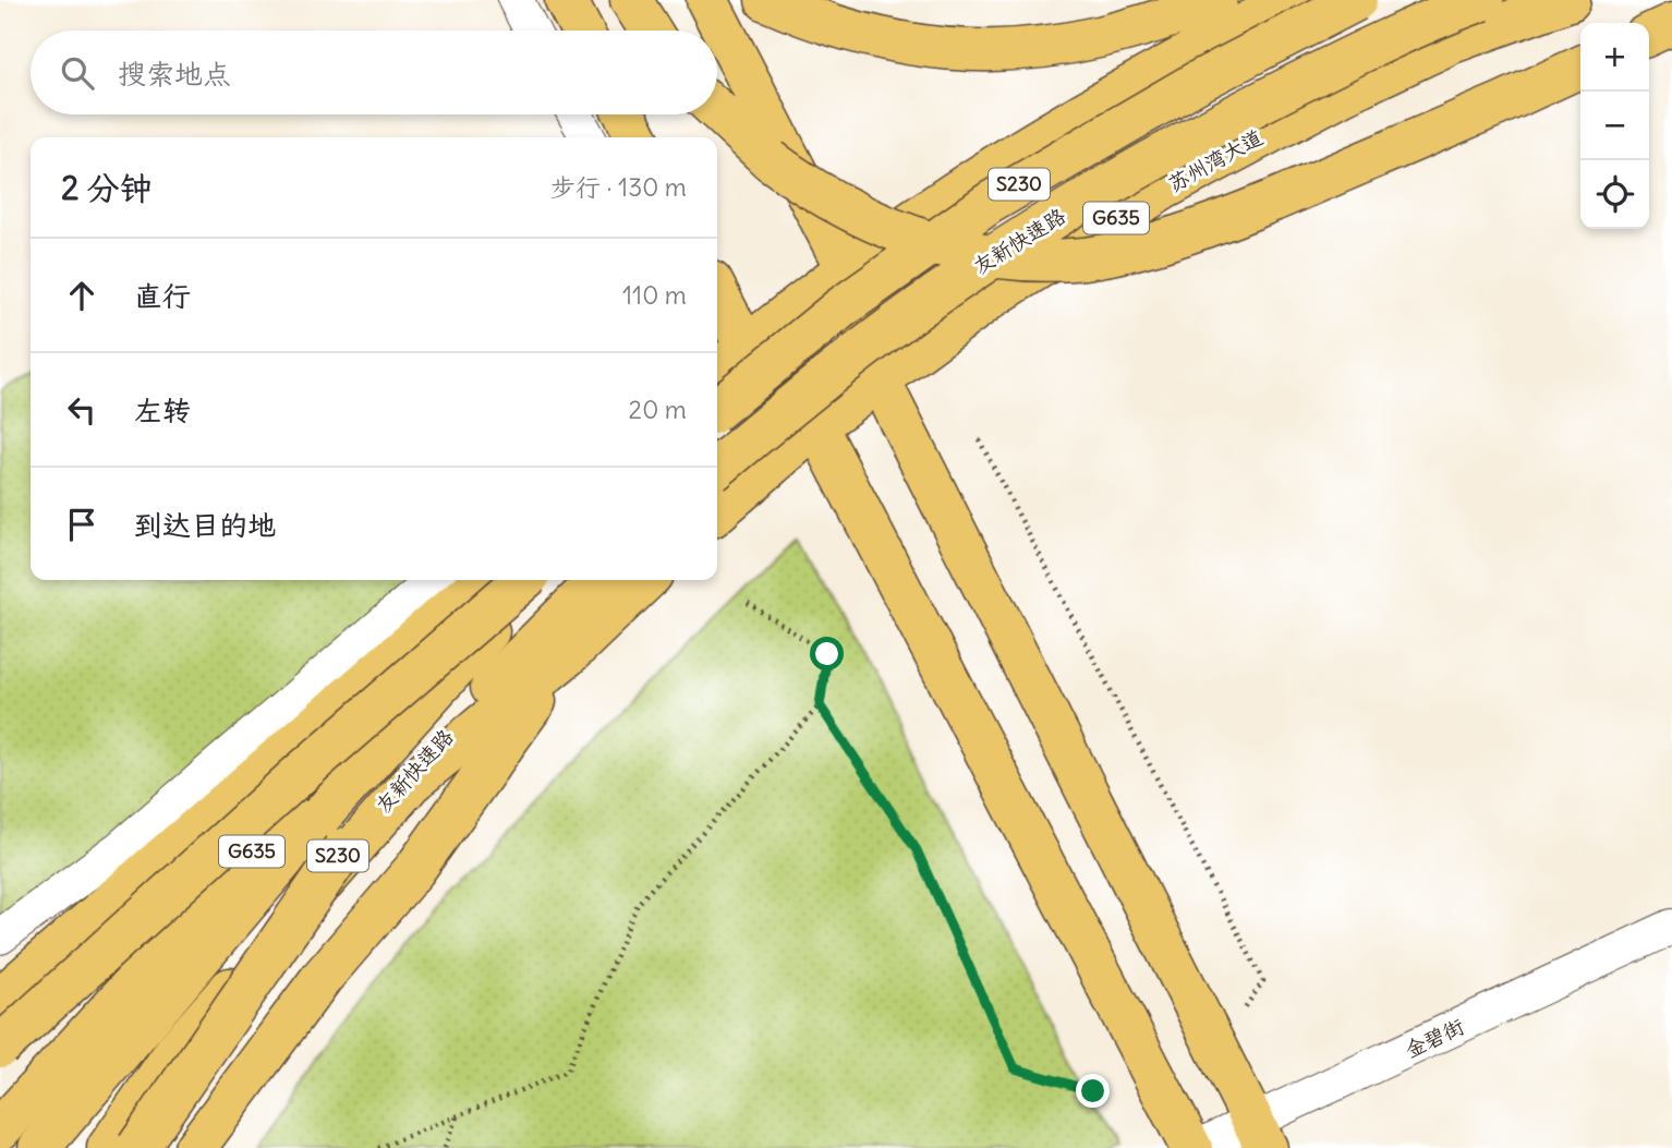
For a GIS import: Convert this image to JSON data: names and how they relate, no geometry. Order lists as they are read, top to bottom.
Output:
{
  "streets": {
    "main road": [
      "苏州湾大道",
      "S230",
      "G635",
      "友新快速路"
    ],
    "street": ["金碧街"]
  },
  "page": {
    "map_buttons": ["+", "−"],
    "search": "搜索地点",
    "heading": ["2 分钟", "步行 · 130 m"],
    "list": [
      ["直行", "110 m"],
      ["左转", "20 m"],
      "到达目的地"
    ]
  }
}
